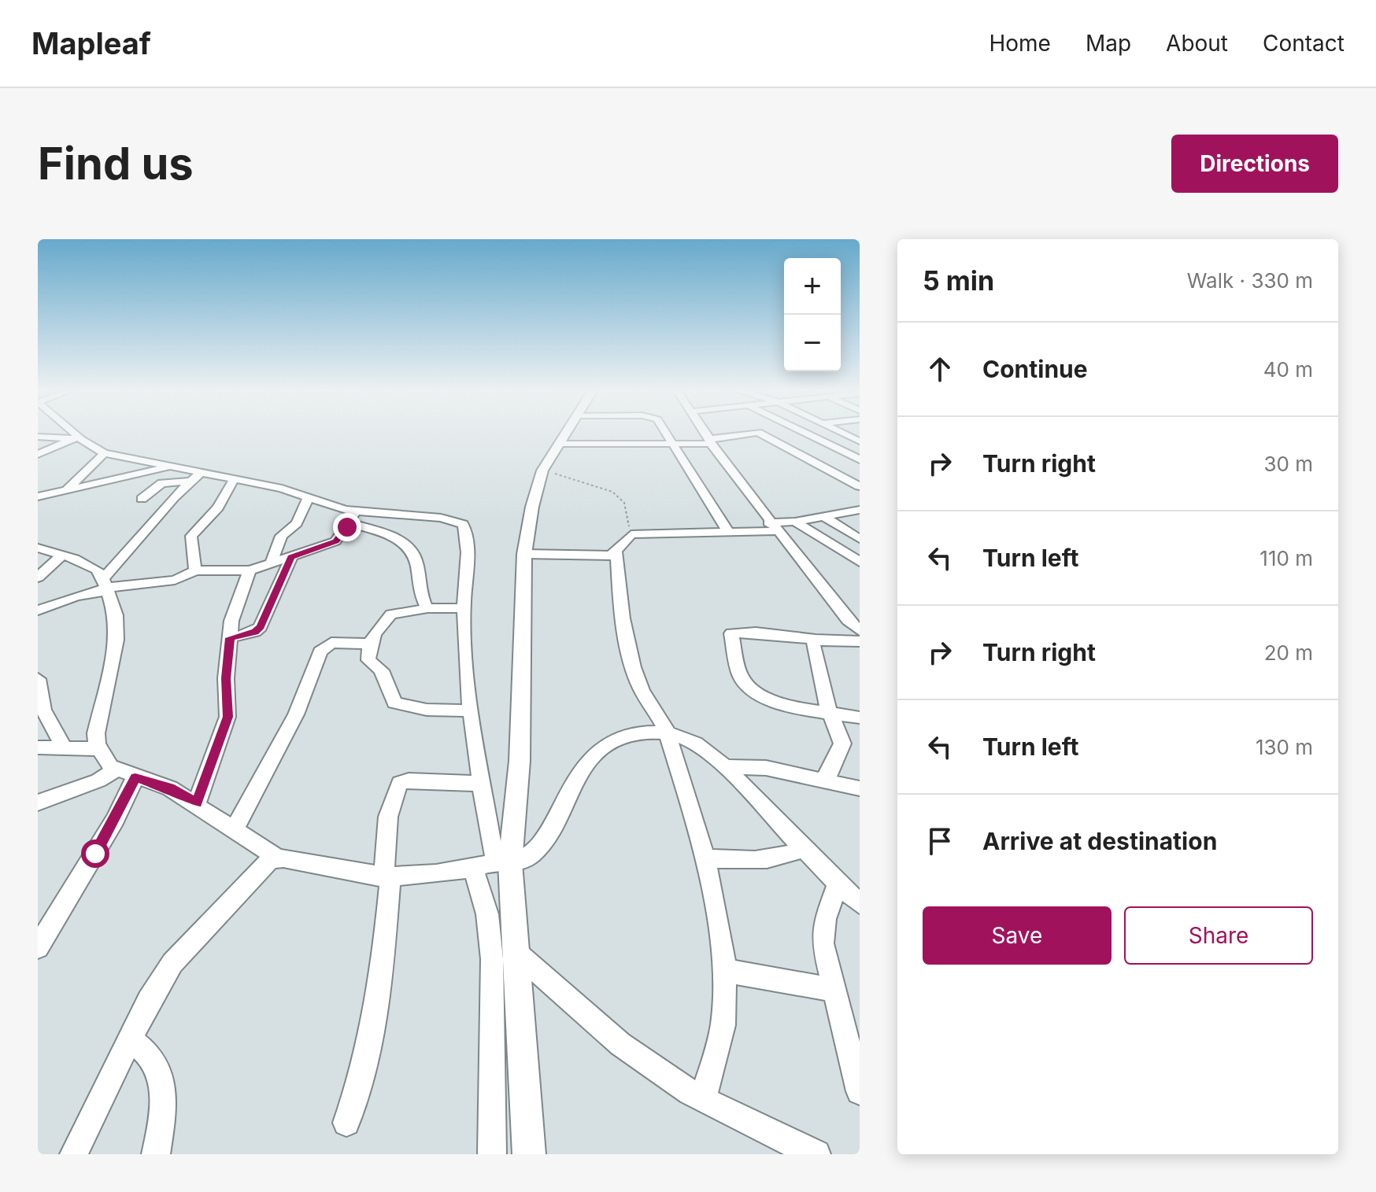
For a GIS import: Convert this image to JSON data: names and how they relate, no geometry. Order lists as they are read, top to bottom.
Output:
{
  "page": {
    "header": "Mapleaf",
    "nav": [
      "Home",
      "Map",
      "About",
      "Contact"
    ],
    "buttons": [
      "Directions",
      ["Save", "Share"]
    ],
    "title": "Find us",
    "heading": ["5 min", "Walk · 330 m"],
    "map_buttons": ["+", "−"],
    "list": [
      ["Continue", "40 m"],
      ["Turn right", "30 m"],
      ["Turn left", "110 m"],
      ["Turn right", "20 m"],
      ["Turn left", "130 m"],
      "Arrive at destination"
    ]
  }
}
